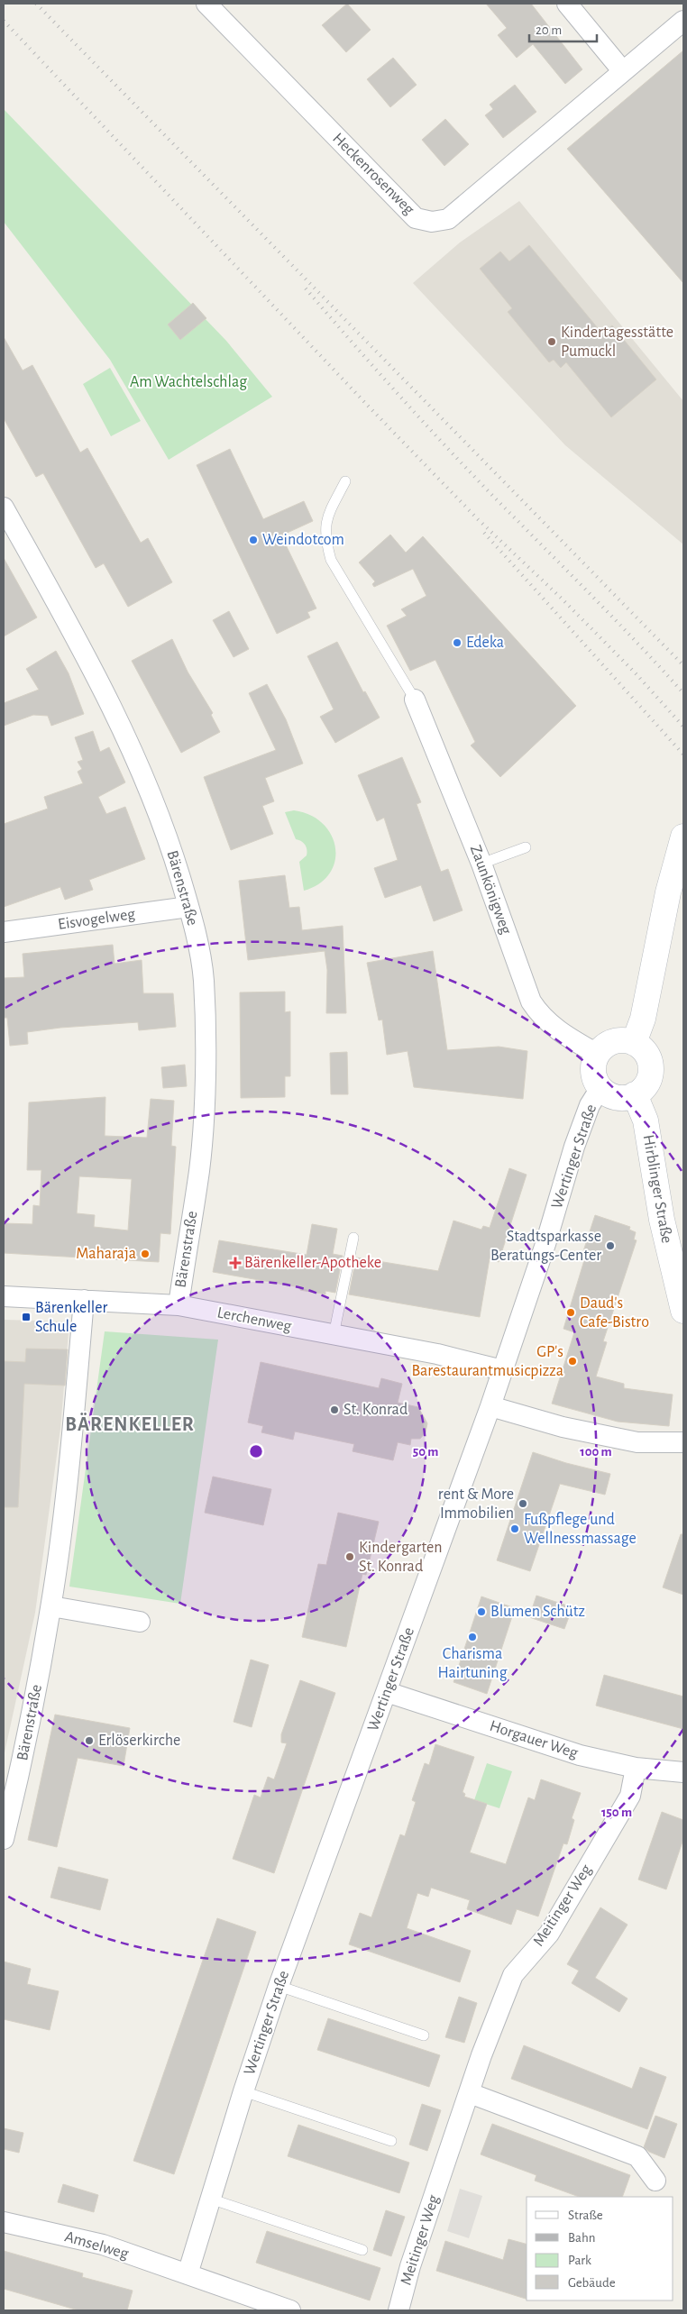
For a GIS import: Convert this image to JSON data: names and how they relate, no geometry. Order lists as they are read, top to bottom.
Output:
{
  "streets": {
    "street": [
      "Heckenrosenweg",
      "Bärenstraße",
      "Zaunkönigweg",
      "Eisvogelweg",
      "Wertinger Straße",
      "Hirblinger Straße",
      "Lerchenweg",
      "Horgauer Weg",
      "Meitinger Weg",
      "Amselweg"
    ]
  },
  "crossings": [
    ["Bärenstraße", "Eisvogelweg"],
    ["Bärenstraße", "Lerchenweg"],
    ["Zaunkönigweg", "Wertinger Straße"],
    ["Zaunkönigweg", "Hirblinger Straße"],
    ["Wertinger Straße", "Hirblinger Straße"],
    ["Wertinger Straße", "Lerchenweg"],
    ["Wertinger Straße", "Horgauer Weg"],
    ["Wertinger Straße", "Amselweg"],
    ["Horgauer Weg", "Meitinger Weg"]
  ],
  "districts": ["BÄRENKELLER"],
  "parks": ["Am Wachtelschlag"],
  "places": {
    "other": [
      "Kindertagesstätte Pumuckl",
      "Weindotcom",
      "Edeka",
      "Stadtsparkasse Beratungs-Center",
      "Maharaja",
      "Daud's Cafe-Bistro",
      "GP's Barestaurantmusicpizza",
      "St. Konrad",
      "rent & More Immobilien",
      "Fußpflege und Wellnessmassage",
      "Kindergarten St. Konrad",
      "Blumen Schütz",
      "Charisma Hairtuning",
      "Erlöserkirche"
    ],
    "health": ["Bärenkeller-Apotheke"],
    "transit": ["Bärenkeller Schule"]
  },
  "legend": [
    "Straße",
    "Bahn",
    "Park",
    "Gebäude"
  ],
  "scale_bar": "20 m",
  "rings": ["50 m", "100 m", "150 m"]
}
